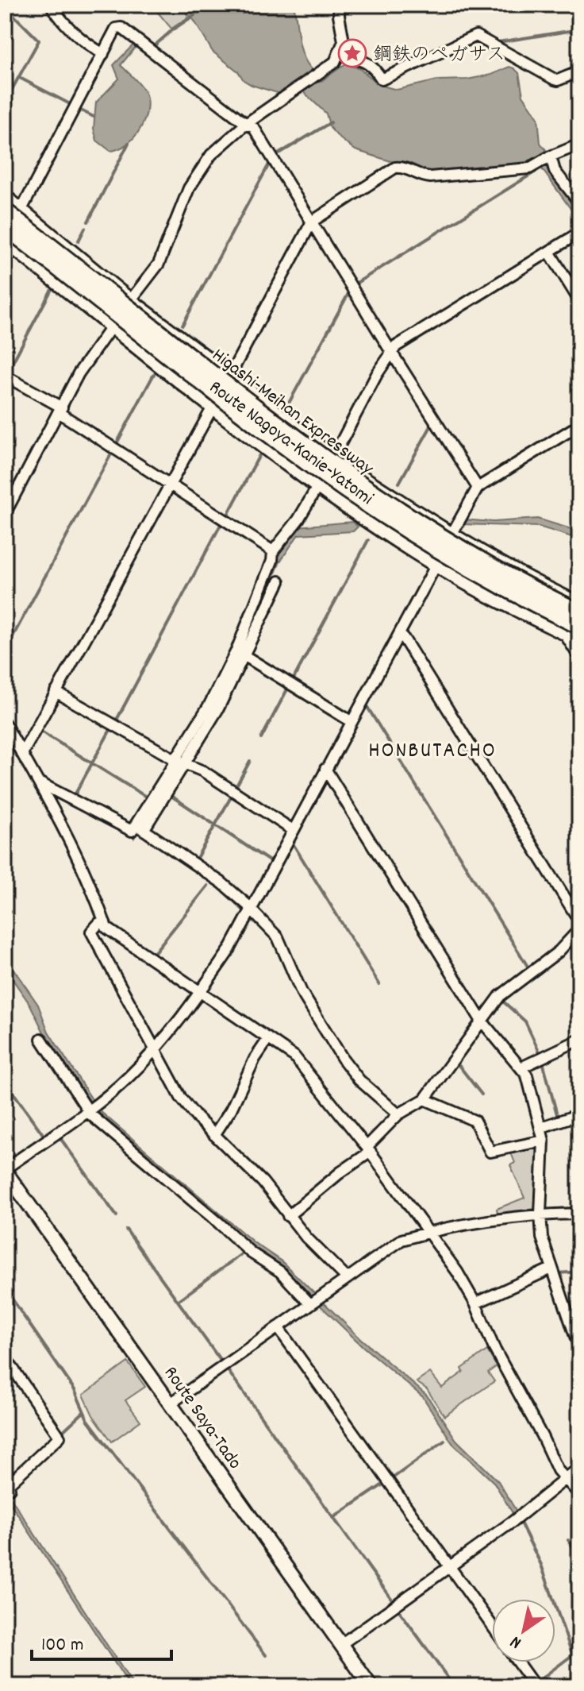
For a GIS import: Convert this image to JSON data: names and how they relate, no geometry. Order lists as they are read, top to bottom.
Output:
{
  "streets": {
    "highway": ["Higashi-Meihan Expressway"],
    "main road": ["Route Nagoya-Kanie-Yatomi", "Route Saya-Tado"]
  },
  "districts": ["HONBUTACHO"],
  "places": {
    "place": ["鋼鉄のペガサス"]
  },
  "scale_bar": "100 m",
  "north": "bottom left"
}
